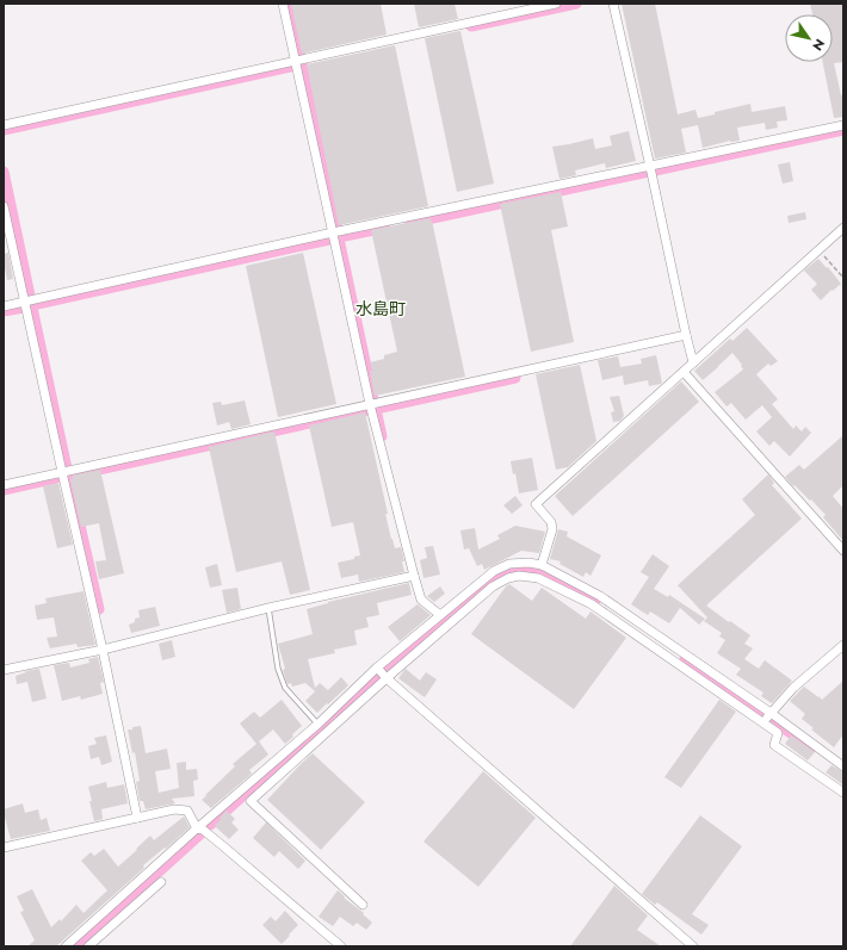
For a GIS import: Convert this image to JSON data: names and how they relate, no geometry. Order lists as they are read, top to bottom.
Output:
{
  "districts": ["水島町"],
  "north": "bottom right"
}
